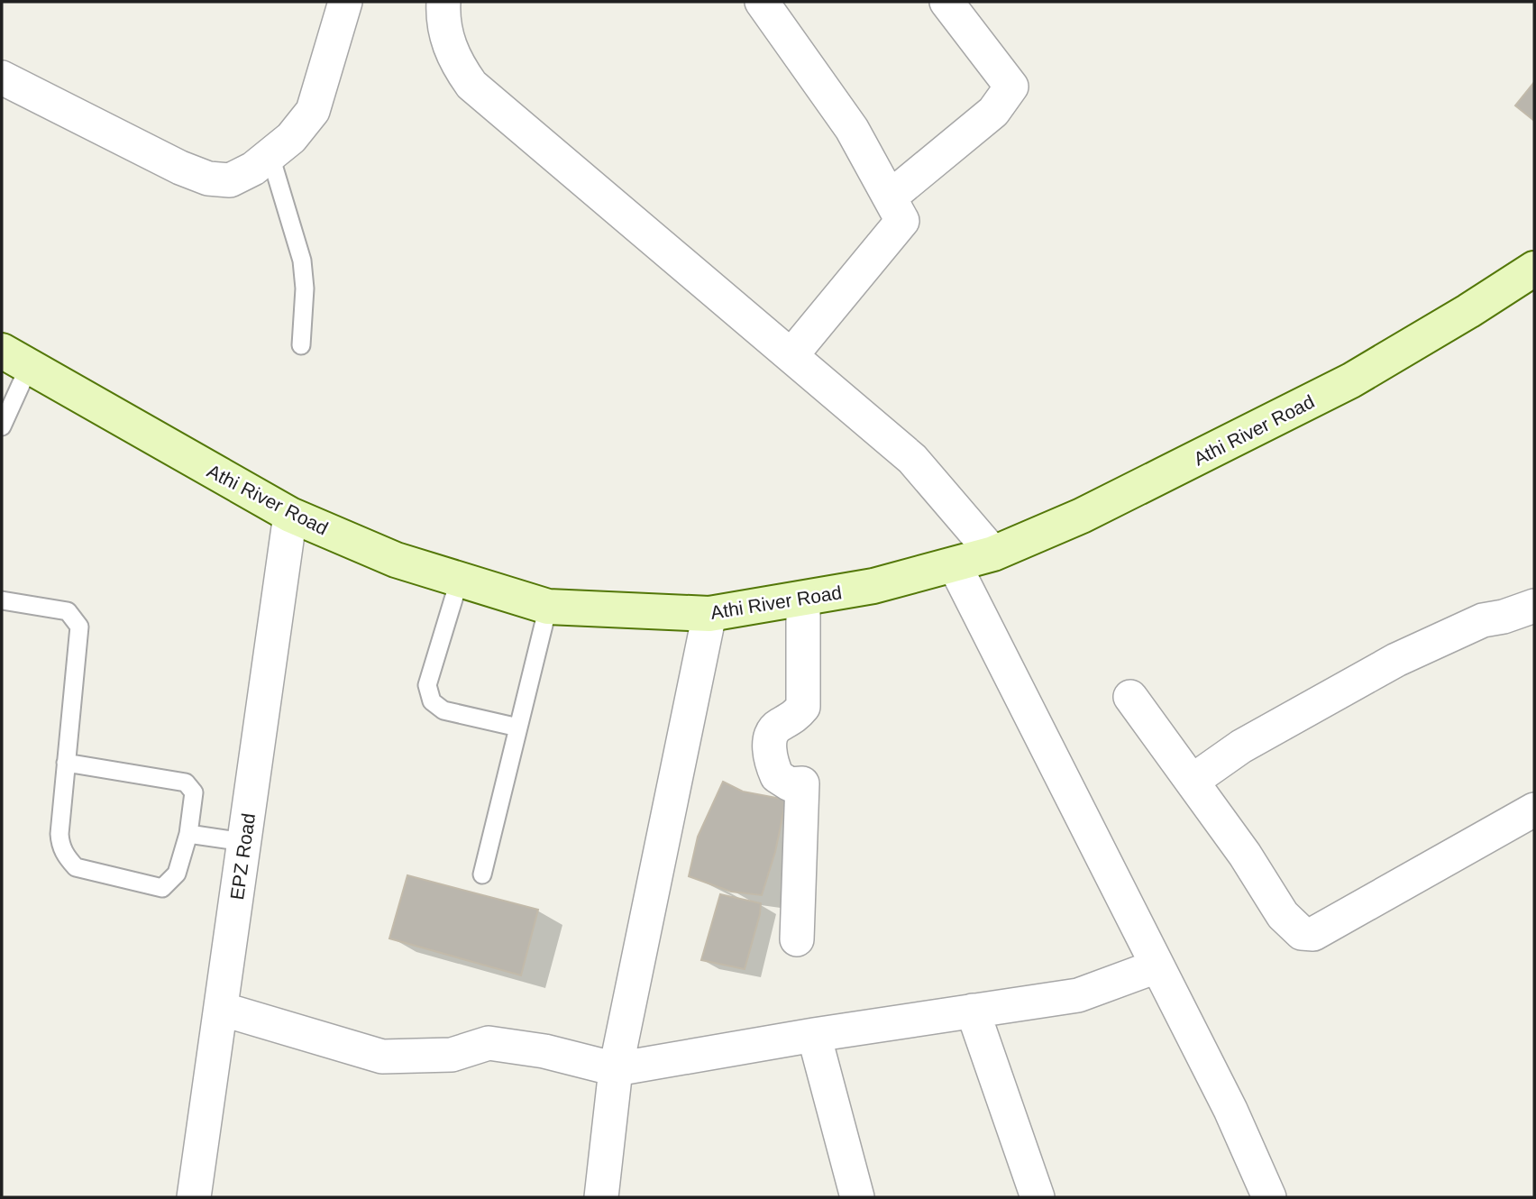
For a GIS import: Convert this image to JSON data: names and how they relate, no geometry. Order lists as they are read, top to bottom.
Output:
{
  "streets": {
    "main road": ["Athi River Road"],
    "street": ["EPZ Road"]
  },
  "crossings": [
    ["Athi River Road", "EPZ Road"]
  ]
}
